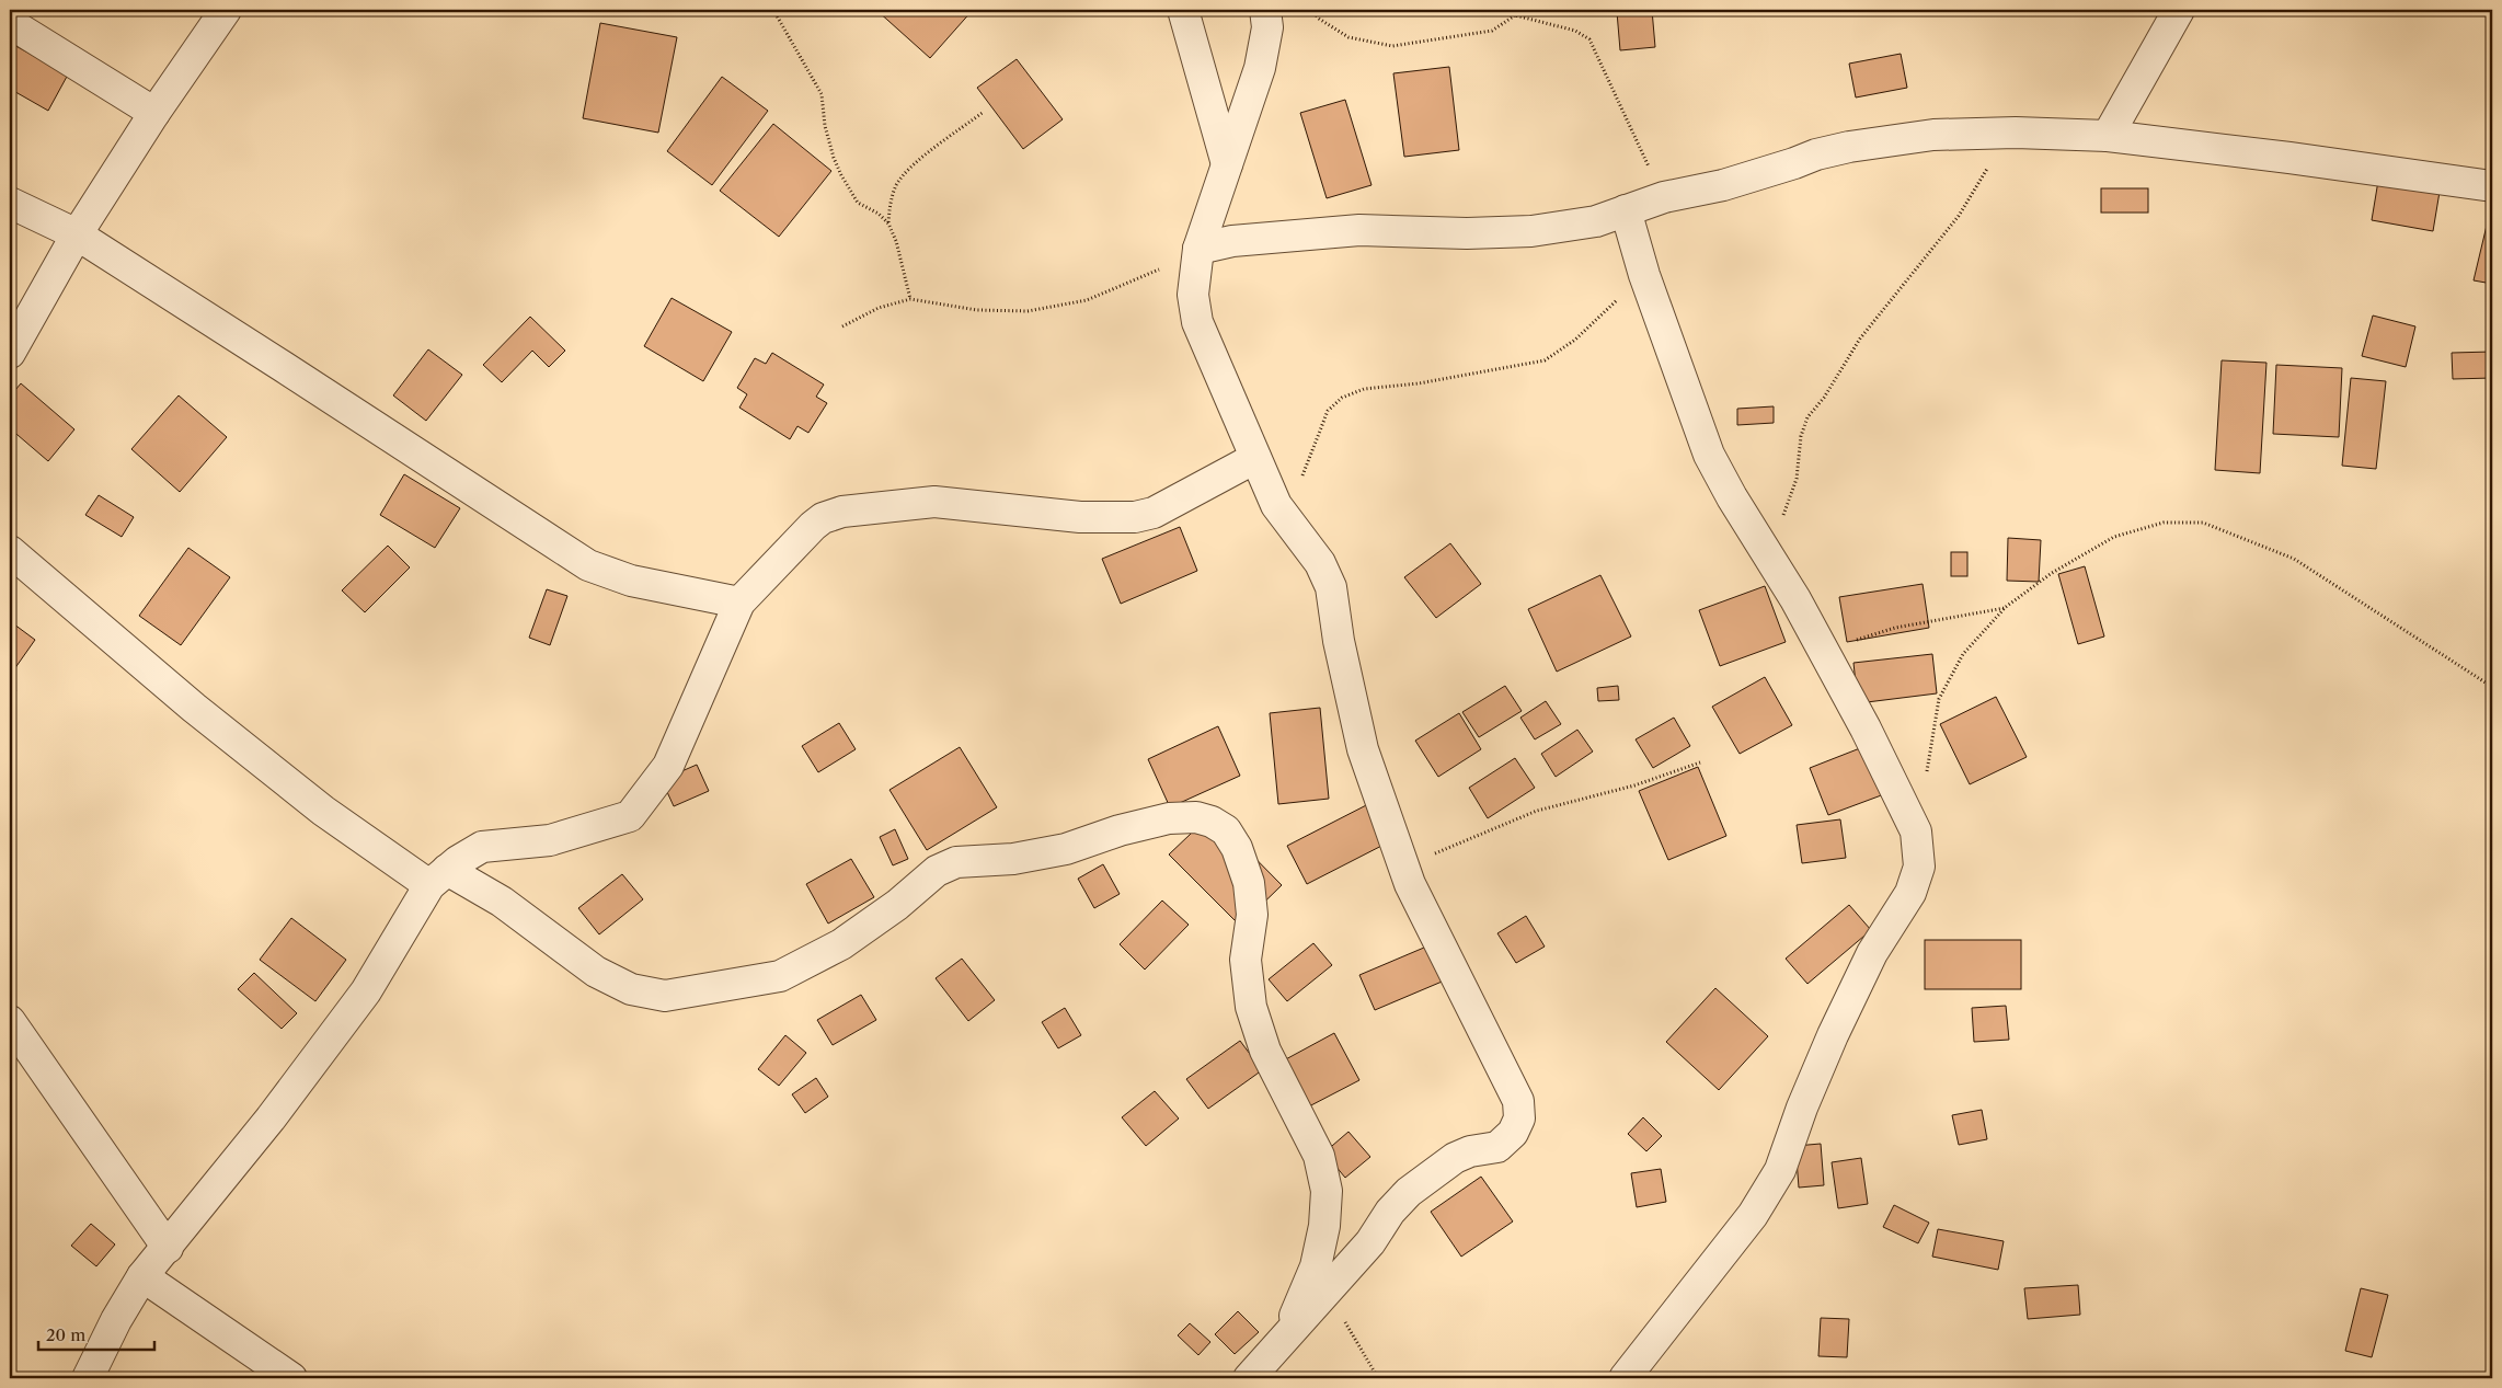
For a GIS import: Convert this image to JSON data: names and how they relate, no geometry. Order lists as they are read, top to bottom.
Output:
{
  "scale_bar": "20 m"
}
